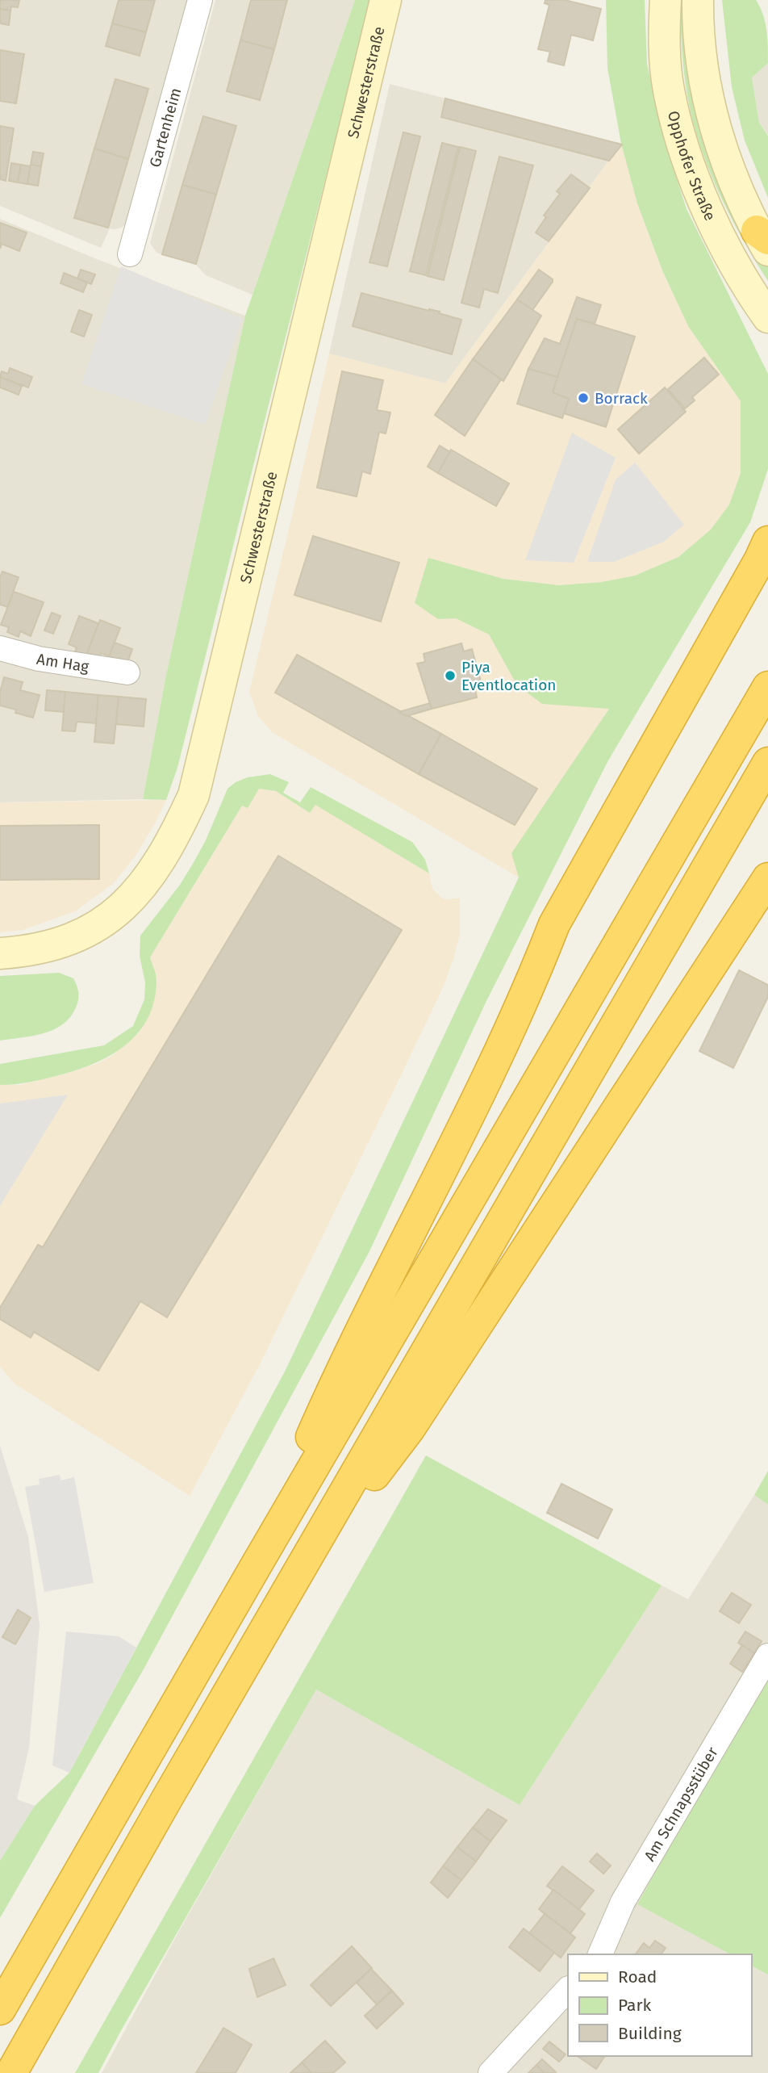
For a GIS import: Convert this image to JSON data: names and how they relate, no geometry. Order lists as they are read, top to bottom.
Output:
{
  "streets": {
    "street": [
      "Schwesterstraße",
      "Gartenheim",
      "Opphofer Straße",
      "Am Hag",
      "Am Schnapsstüber"
    ]
  },
  "places": ["Borrack", "Piya Eventlocation"],
  "legend": ["Road", "Park", "Building"]
}
